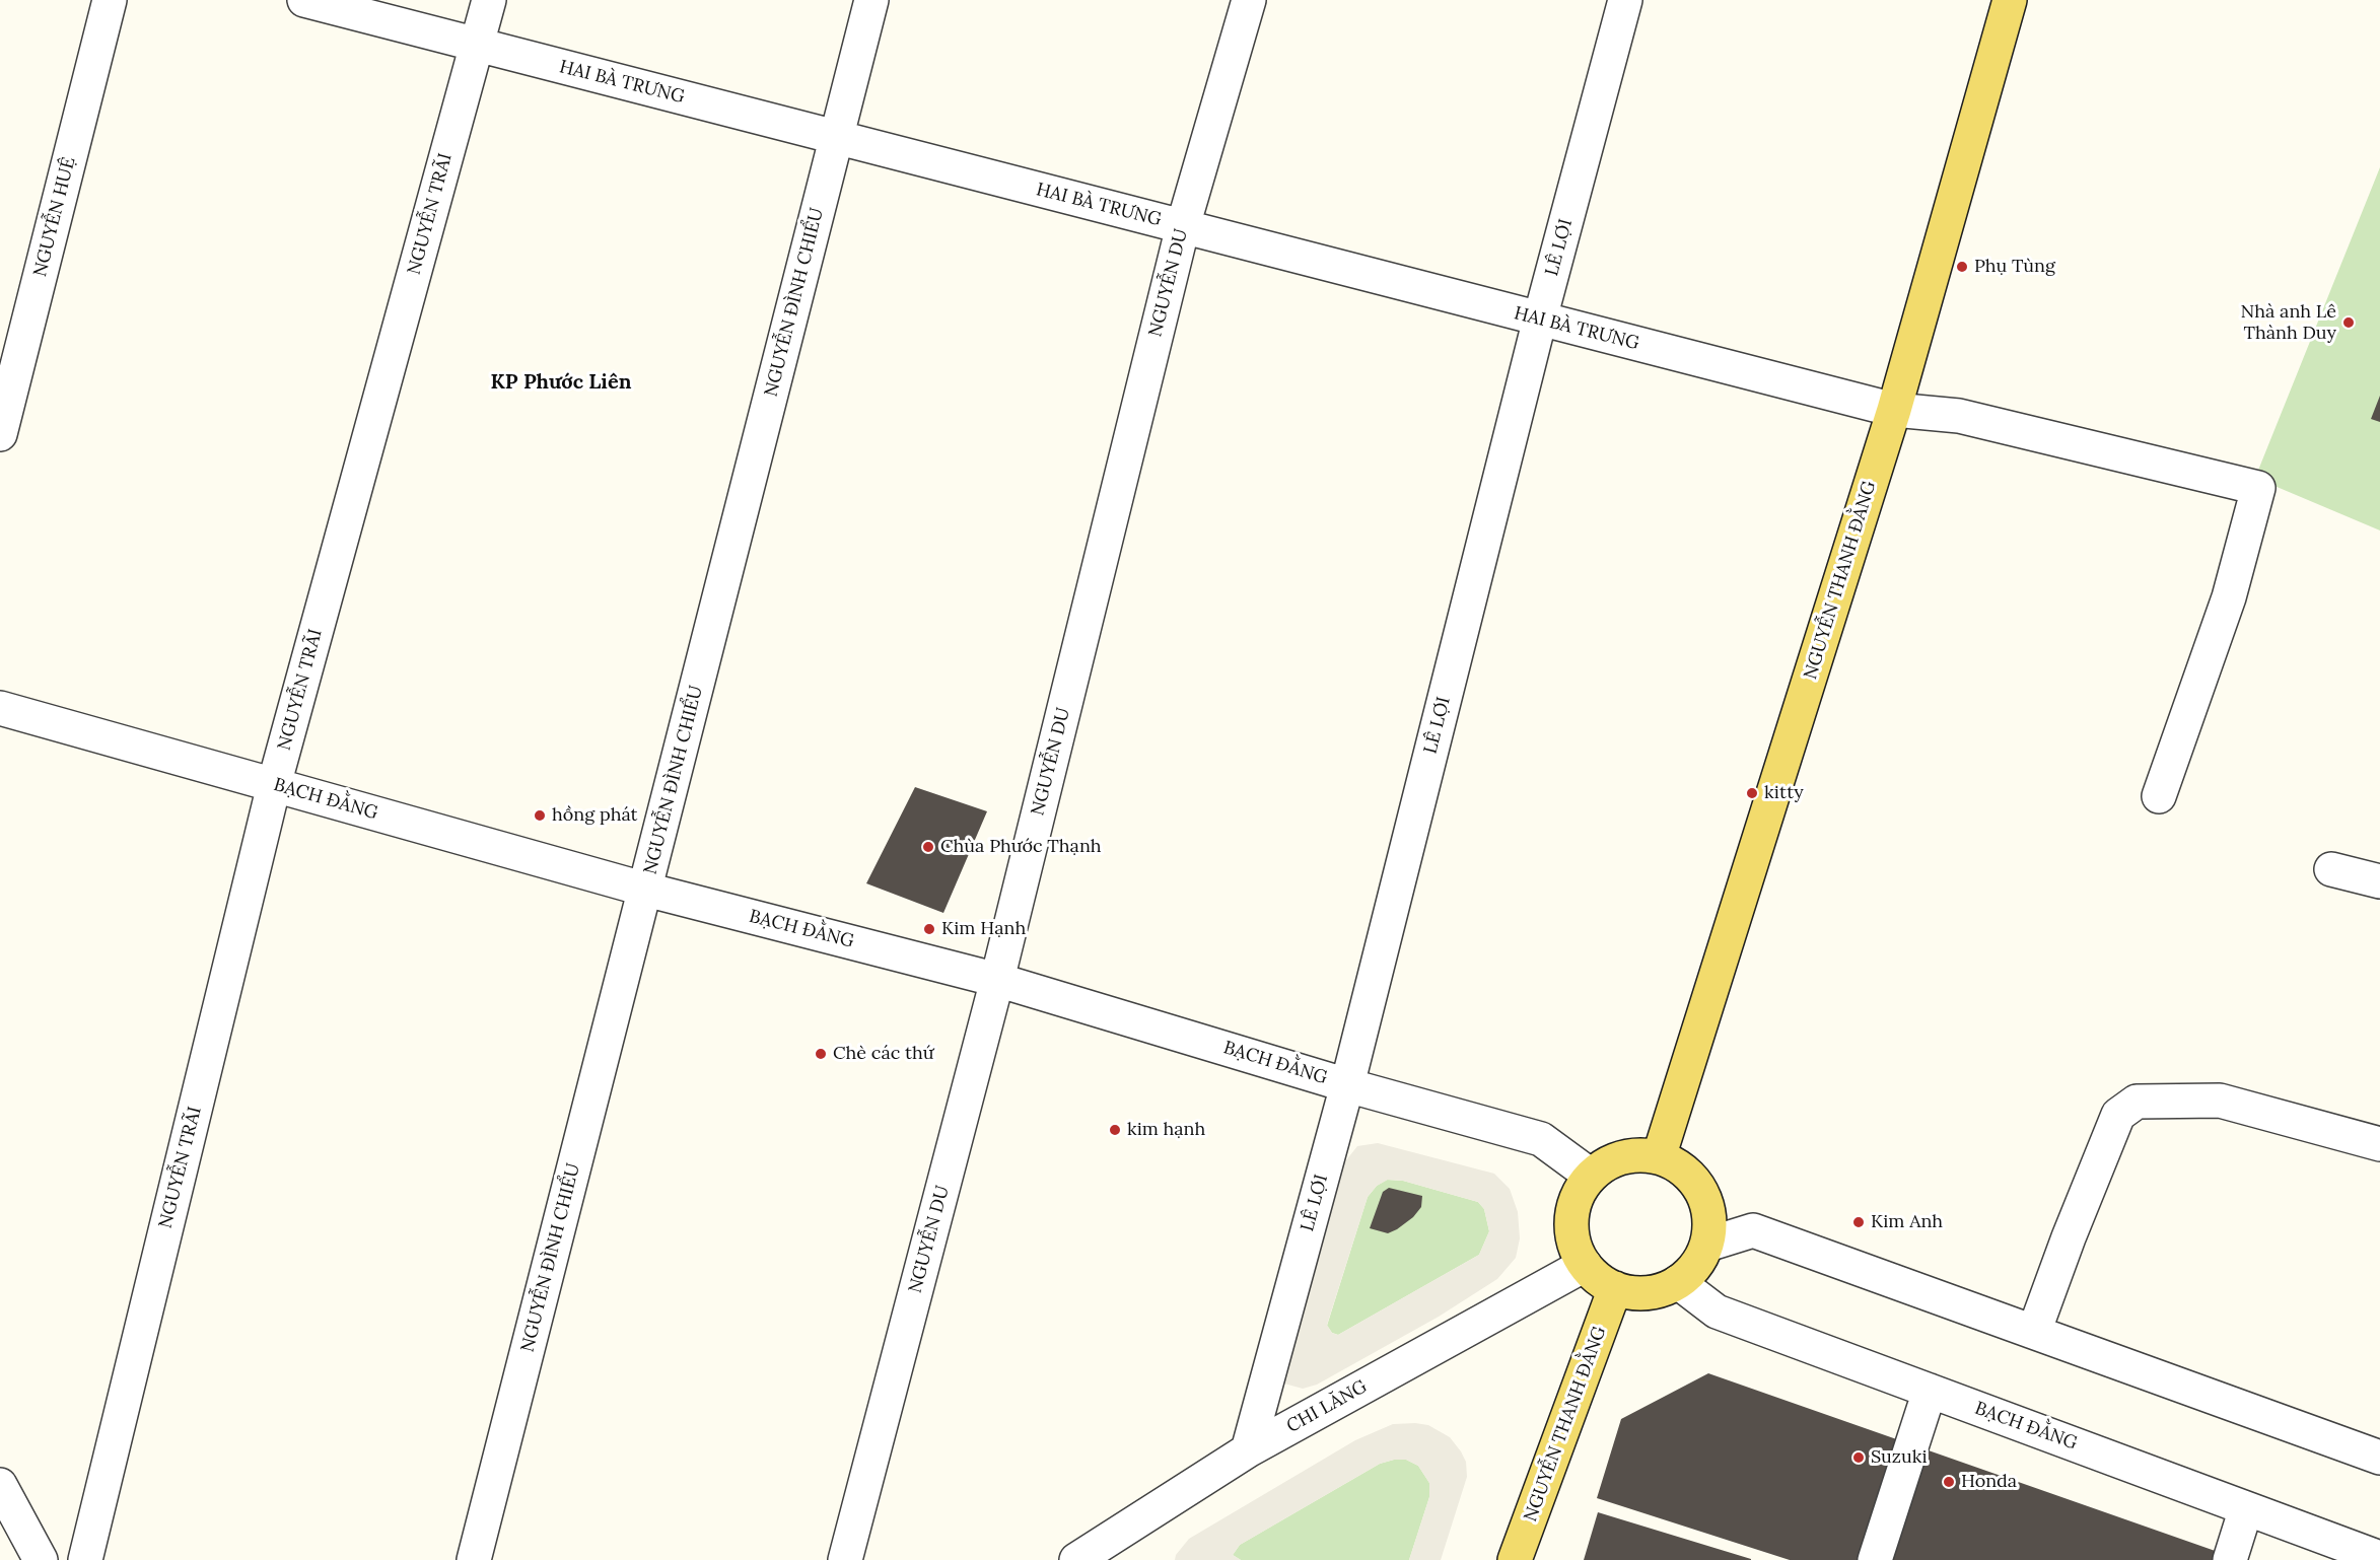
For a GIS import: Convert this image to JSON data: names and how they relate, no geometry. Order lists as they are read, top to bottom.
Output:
{
  "streets": {
    "main road": ["NGUYỄN THANH ĐẰNG"],
    "street": [
      "HAI BÀ TRƯNG",
      "NGUYỄN TRÃI",
      "NGUYỄN HUỆ",
      "LÊ LỢI",
      "NGUYỄN DU",
      "NGUYỄN ĐÌNH CHIỂU",
      "BẠCH ĐẰNG",
      "CHI LĂNG"
    ]
  },
  "crossings": [
    ["HAI BÀ TRƯNG", "NGUYỄN TRÃI"],
    ["HAI BÀ TRƯNG", "LÊ LỢI"],
    ["HAI BÀ TRƯNG", "NGUYỄN DU"],
    ["HAI BÀ TRƯNG", "NGUYỄN ĐÌNH CHIỂU"],
    ["HAI BÀ TRƯNG", "NGUYỄN THANH ĐẰNG"],
    ["NGUYỄN TRÃI", "BẠCH ĐẰNG"],
    ["LÊ LỢI", "BẠCH ĐẰNG"],
    ["LÊ LỢI", "CHI LĂNG"],
    ["NGUYỄN DU", "BẠCH ĐẰNG"],
    ["NGUYỄN ĐÌNH CHIỂU", "BẠCH ĐẰNG"],
    ["NGUYỄN THANH ĐẰNG", "BẠCH ĐẰNG"],
    ["NGUYỄN THANH ĐẰNG", "CHI LĂNG"],
    ["BẠCH ĐẰNG", "CHI LĂNG"]
  ],
  "districts": ["KP Phước Liên"],
  "places": [
    "Phụ Tùng",
    "Nhà anh Lê Thành Duy",
    "kitty",
    "hồng phát",
    "Chùa Phước Thạnh",
    "Kim Hạnh",
    "Chè các thứ",
    "kim hạnh",
    "Kim Anh",
    "Suzuki",
    "Honda"
  ]
}
